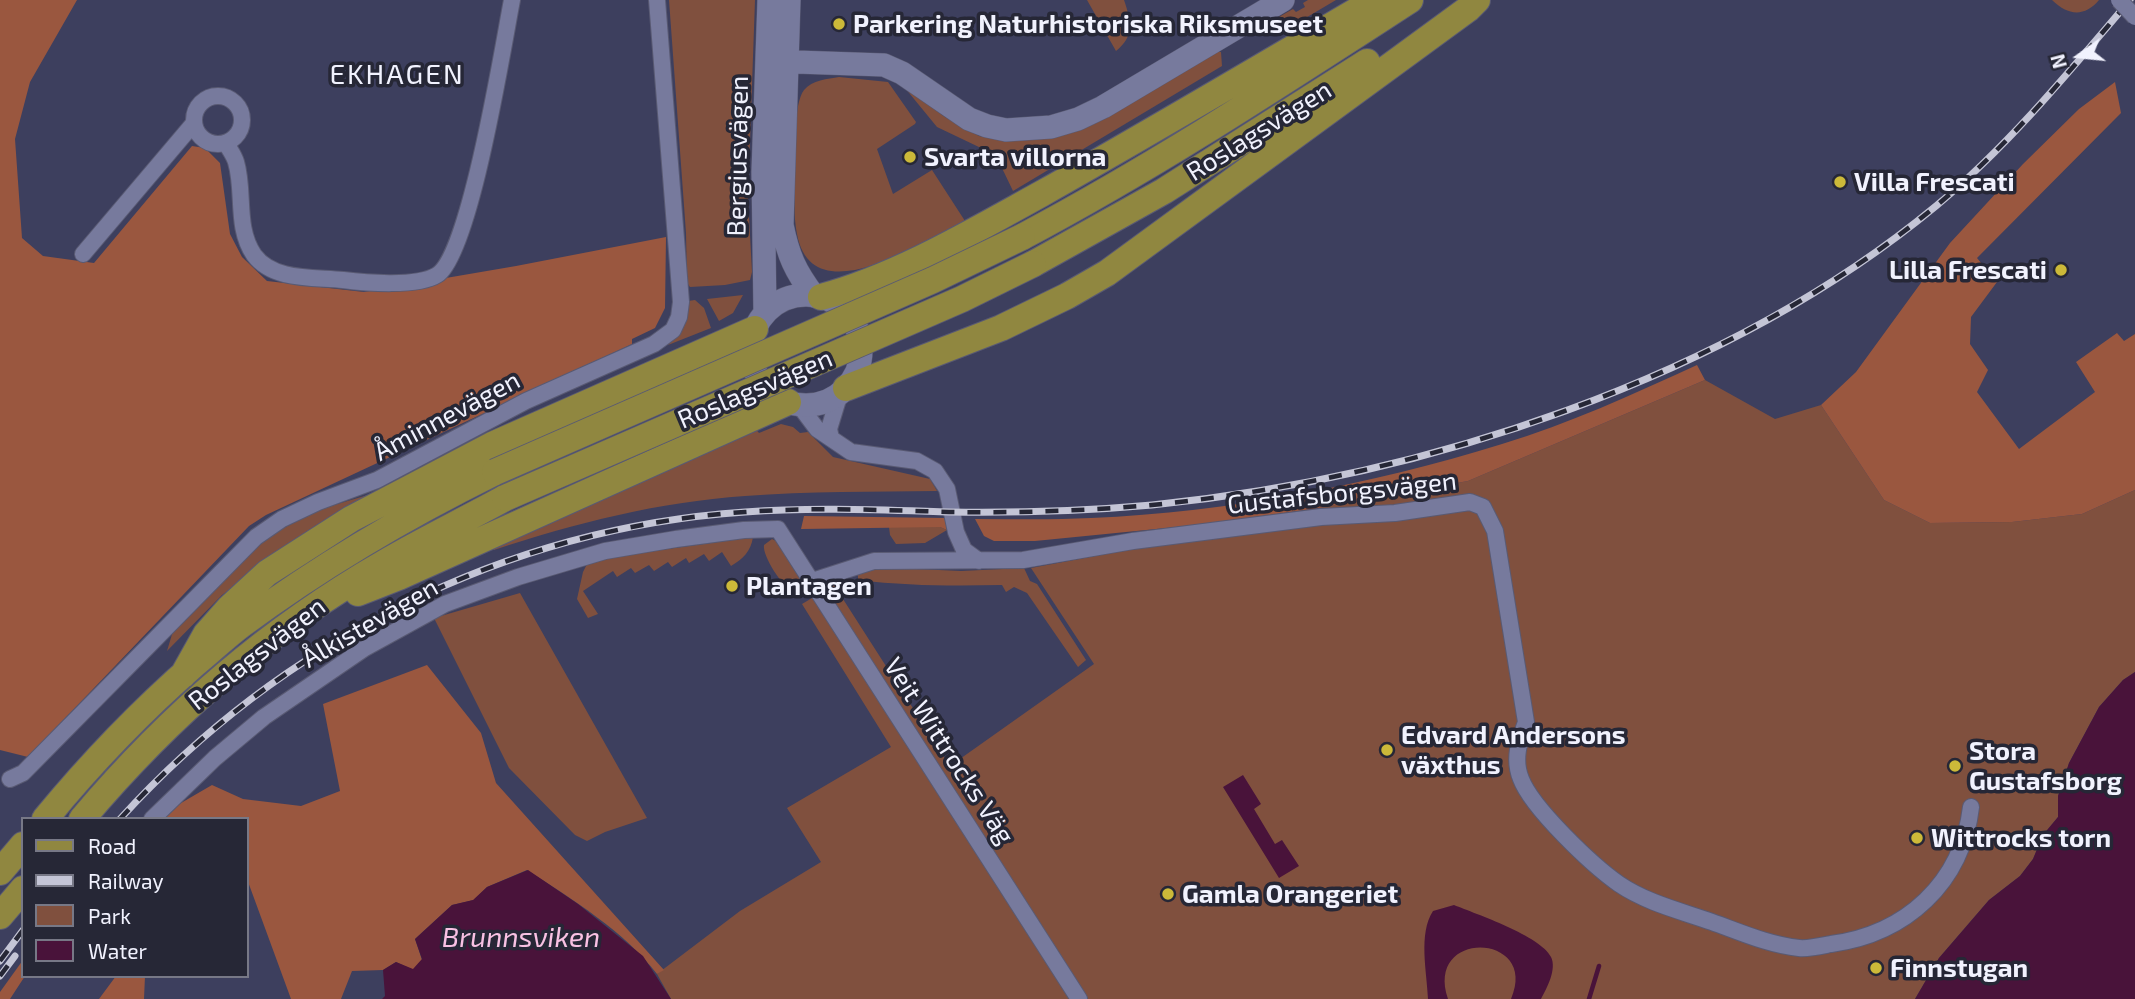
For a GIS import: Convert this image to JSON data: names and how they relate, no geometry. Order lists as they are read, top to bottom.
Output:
{
  "streets": {
    "main road": ["Roslagsvägen"],
    "street": [
      "Bergiusvägen",
      "Åminnevägen",
      "Gustafsborgsvägen",
      "Ålkistevägen",
      "Veit Wittrocks Väg"
    ]
  },
  "crossings": [
    ["Gustafsborgsvägen", "Veit Wittrocks Väg"],
    ["Ålkistevägen", "Veit Wittrocks Väg"]
  ],
  "districts": ["EKHAGEN"],
  "water": ["Brunnsviken"],
  "places": [
    "Parkering Naturhistoriska Riksmuseet",
    "Svarta villorna",
    "Villa Frescati",
    "Lilla Frescati",
    "Plantagen",
    "Edvard Andersons växthus",
    "Stora Gustafsborg",
    "Wittrocks torn",
    "Gamla Orangeriet",
    "Finnstugan"
  ],
  "legend": [
    "Road",
    "Railway",
    "Park",
    "Water"
  ],
  "north": "left"
}
